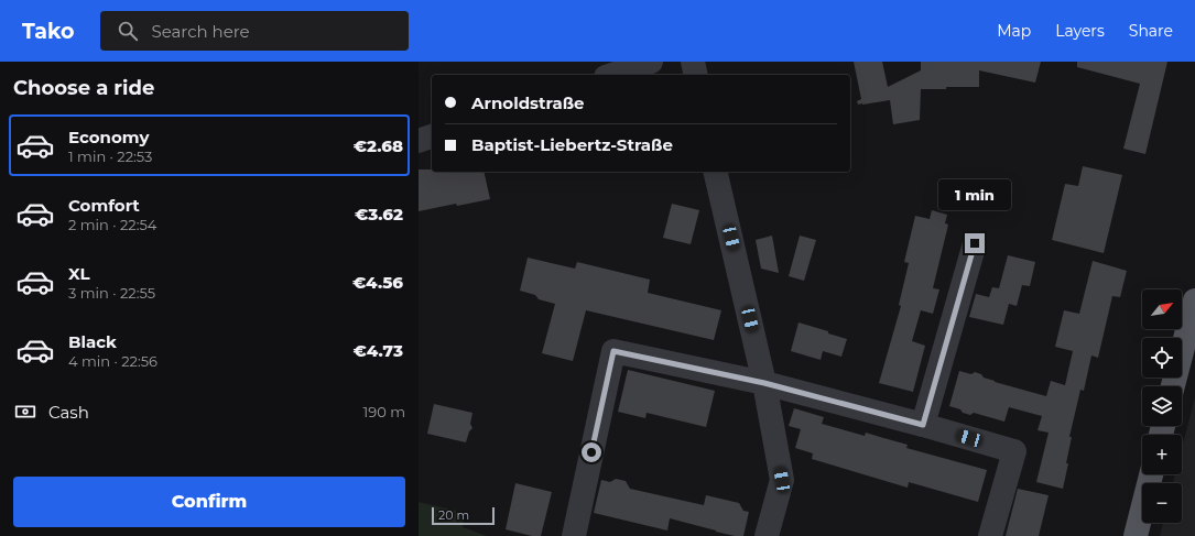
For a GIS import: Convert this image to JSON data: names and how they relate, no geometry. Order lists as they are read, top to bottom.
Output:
{
  "scale_bar": "20 m",
  "north": "top right",
  "page": {
    "header": "Tako",
    "search": "Search here",
    "nav": ["Map", "Layers", "Share"],
    "heading": "Choose a ride",
    "banner": ["Arnoldstraße", "Baptist-Liebertz-Straße"],
    "list": [
      {
        "name": "Economy",
        "note": "1 min · 22:53",
        "value": "€2.68"
      },
      {
        "name": "Comfort",
        "note": "2 min · 22:54",
        "value": "€3.62"
      },
      {
        "name": "XL",
        "note": "3 min · 22:55",
        "value": "€4.56"
      },
      {
        "name": "Black",
        "note": "4 min · 22:56",
        "value": "€4.73"
      }
    ],
    "bubble": "1 min",
    "map_buttons": ["+", "−"],
    "pay": ["Cash", "190 m"],
    "buttons": "Confirm",
    "scale": "20 m"
  }
}
